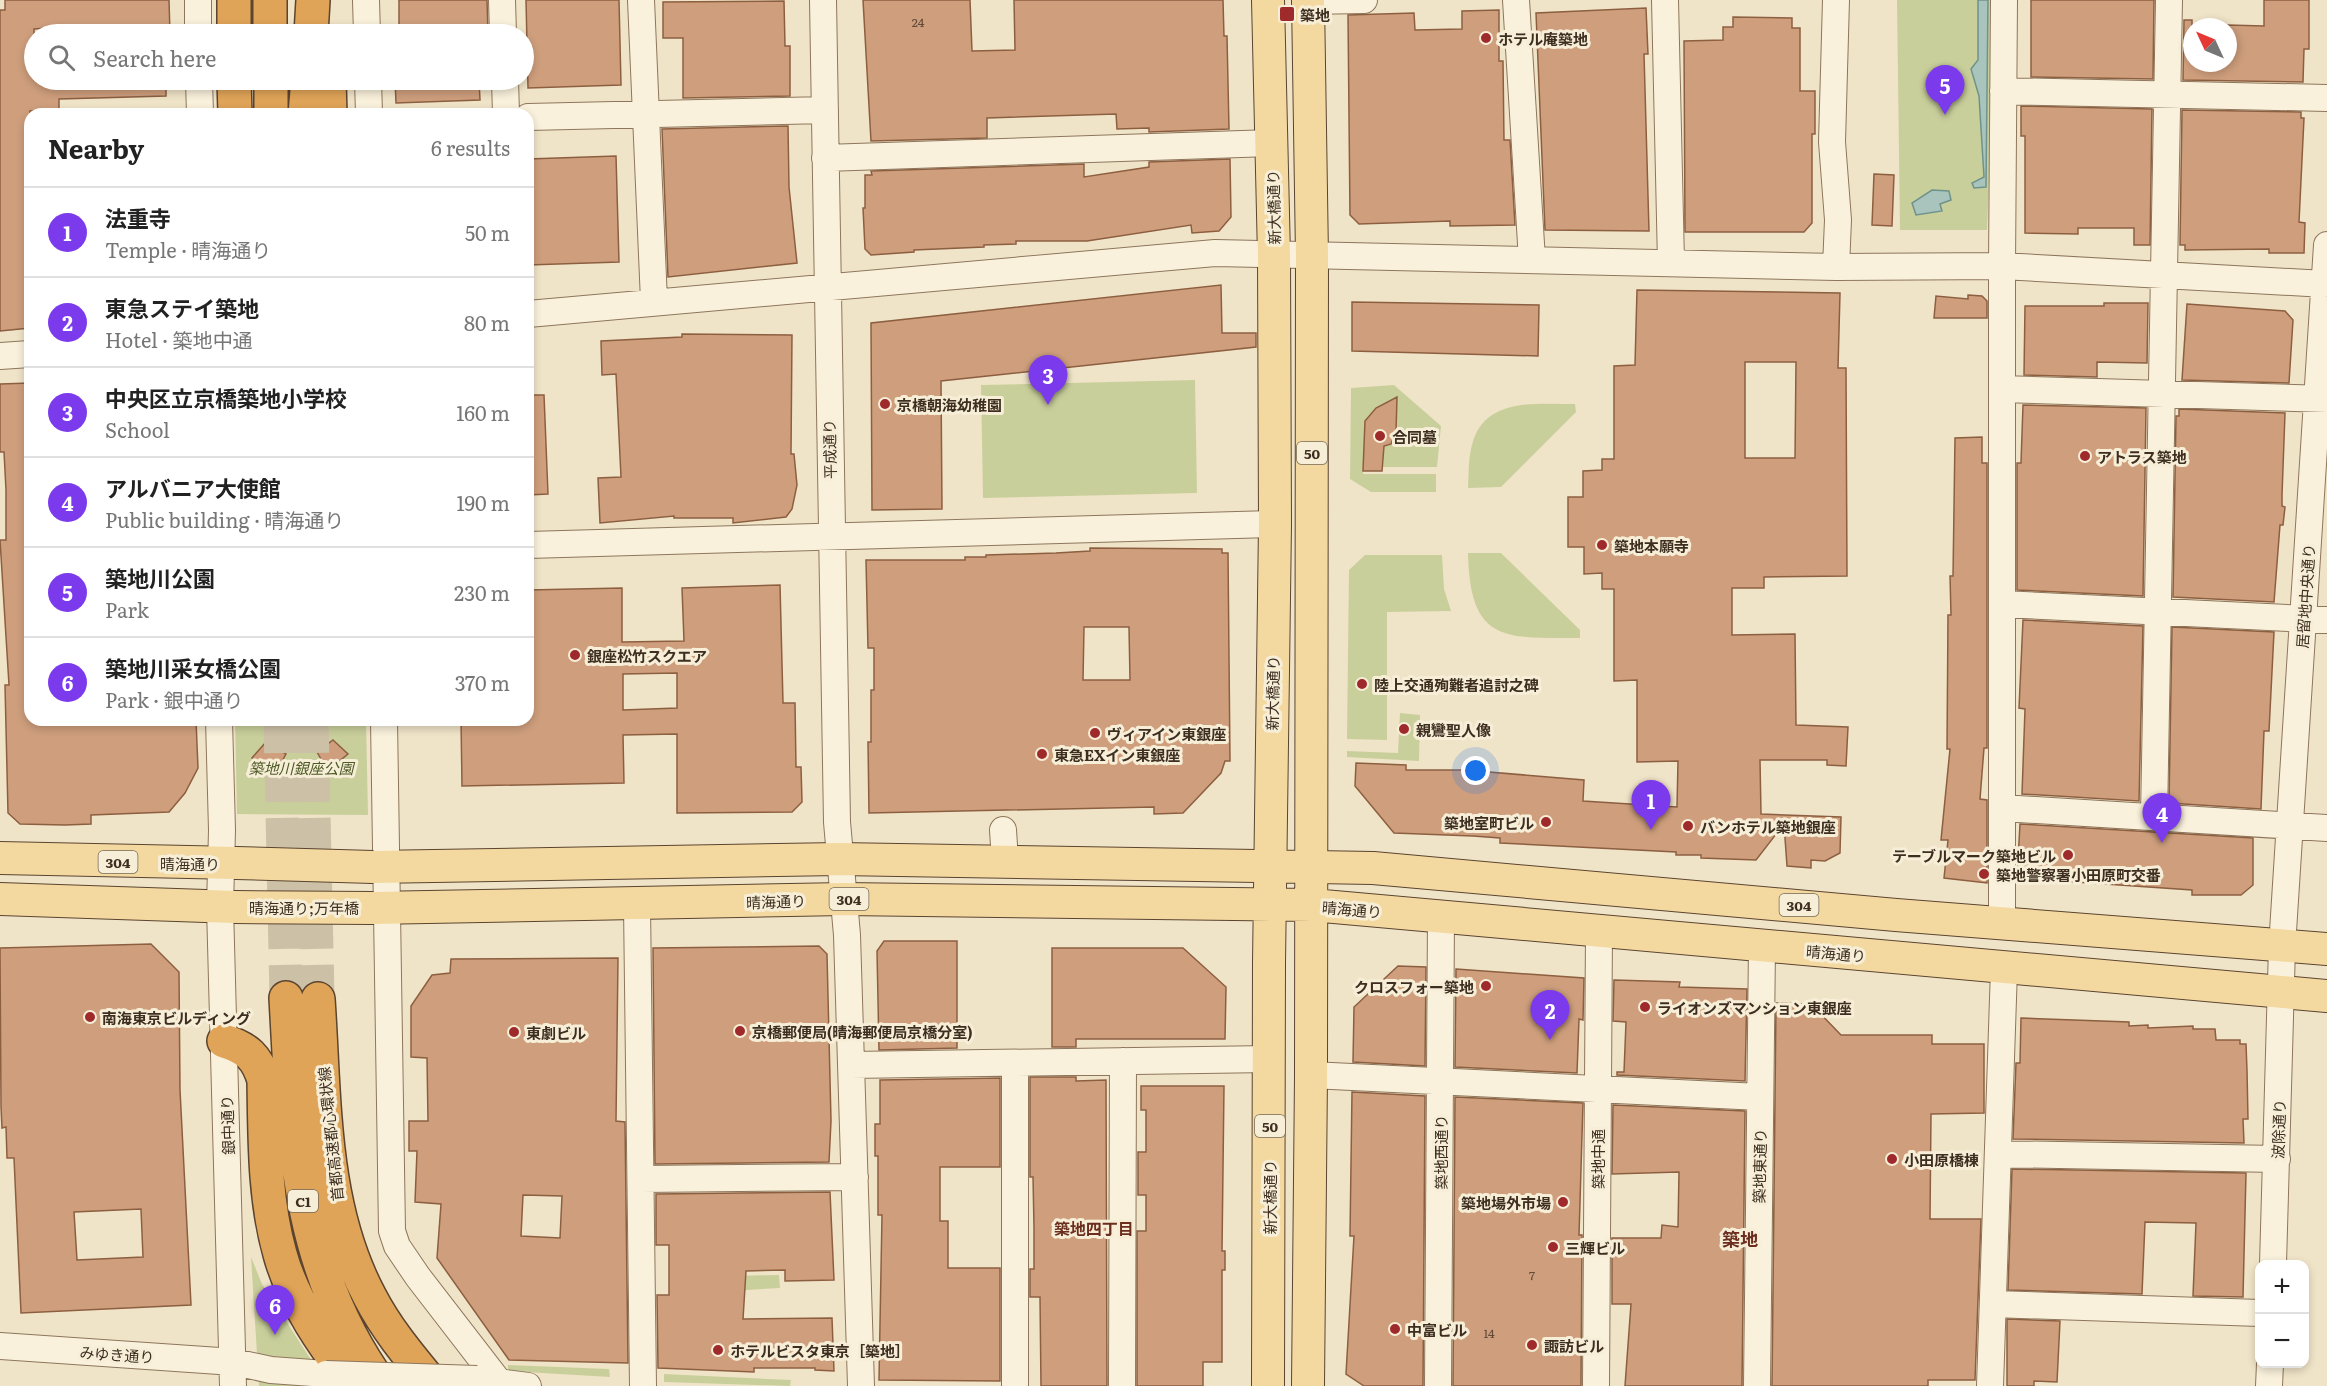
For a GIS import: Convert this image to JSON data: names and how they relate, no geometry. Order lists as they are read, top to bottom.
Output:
{
  "streets": {
    "highway": ["首都高速都心環状線", "C1"],
    "main road": [
      "新大橋通り",
      "50",
      "304",
      "晴海通り",
      "晴海通り;万年橋"
    ],
    "street": [
      "平成通り",
      "居留地中央通り",
      "銀中通り",
      "波除通り",
      "築地西通り",
      "築地中通",
      "築地東通り",
      "みゆき通り"
    ]
  },
  "crossings": [
    ["新大橋通り", "304"],
    ["新大橋通り", "晴海通り"],
    ["平成通り", "304"],
    ["平成通り", "晴海通り"],
    ["50", "304"],
    ["50", "晴海通り"],
    ["居留地中央通り", "304"],
    ["居留地中央通り", "波除通り"],
    ["304", "晴海通り"],
    ["304", "晴海通り;万年橋"],
    ["304", "銀中通り"],
    ["304", "波除通り"],
    ["晴海通り", "晴海通り;万年橋"],
    ["晴海通り", "銀中通り"],
    ["晴海通り", "波除通り"],
    ["晴海通り", "築地西通り"],
    ["晴海通り", "築地中通"],
    ["晴海通り", "築地東通り"],
    ["晴海通り;万年橋", "銀中通り"],
    ["銀中通り", "みゆき通り"]
  ],
  "districts": ["築地四丁目", "築地"],
  "parks": ["築地川銀座公園"],
  "places": {
    "transit": ["築地"],
    "other": [
      "ホテル庵築地",
      "京橋朝海幼稚園",
      "合同墓",
      "アトラス築地",
      "築地本願寺",
      "銀座松竹スクエア",
      "陸上交通殉難者追討之碑",
      "親鸞聖人像",
      "ヴィアイン東銀座",
      "東急EXイン東銀座",
      "築地室町ビル",
      "バンホテル築地銀座",
      "テーブルマーク築地ビル",
      "築地警察署小田原町交番",
      "クロスフォー築地",
      "ライオンズマンション東銀座",
      "南海東京ビルディング",
      "京橋郵便局(晴海郵便局京橋分室)",
      "東劇ビル",
      "小田原橋棟",
      "築地場外市場",
      "三輝ビル",
      "中富ビル",
      "諏訪ビル",
      "ホテルビスタ東京［築地］"
    ]
  },
  "house_numbers": ["24", "7", "14"],
  "north": "top left",
  "page": {
    "search": "Search here",
    "pins": [
      "5",
      "3",
      "1",
      "4",
      "2",
      "6"
    ],
    "heading": ["Nearby", "6 results"],
    "list": [
      {
        "mark": "1",
        "name": "法重寺",
        "note": "Temple · 晴海通り",
        "value": "50 m"
      },
      {
        "mark": "2",
        "name": "東急ステイ築地",
        "note": "Hotel · 築地中通",
        "value": "80 m"
      },
      {
        "mark": "3",
        "name": "中央区立京橋築地小学校",
        "note": "School",
        "value": "160 m"
      },
      {
        "mark": "4",
        "name": "アルバニア大使館",
        "note": "Public building · 晴海通り",
        "value": "190 m"
      },
      {
        "mark": "5",
        "name": "築地川公園",
        "note": "Park",
        "value": "230 m"
      },
      {
        "mark": "6",
        "name": "築地川采女橋公園",
        "note": "Park · 銀中通り",
        "value": "370 m"
      }
    ],
    "map_buttons": ["+", "−"]
  }
}
